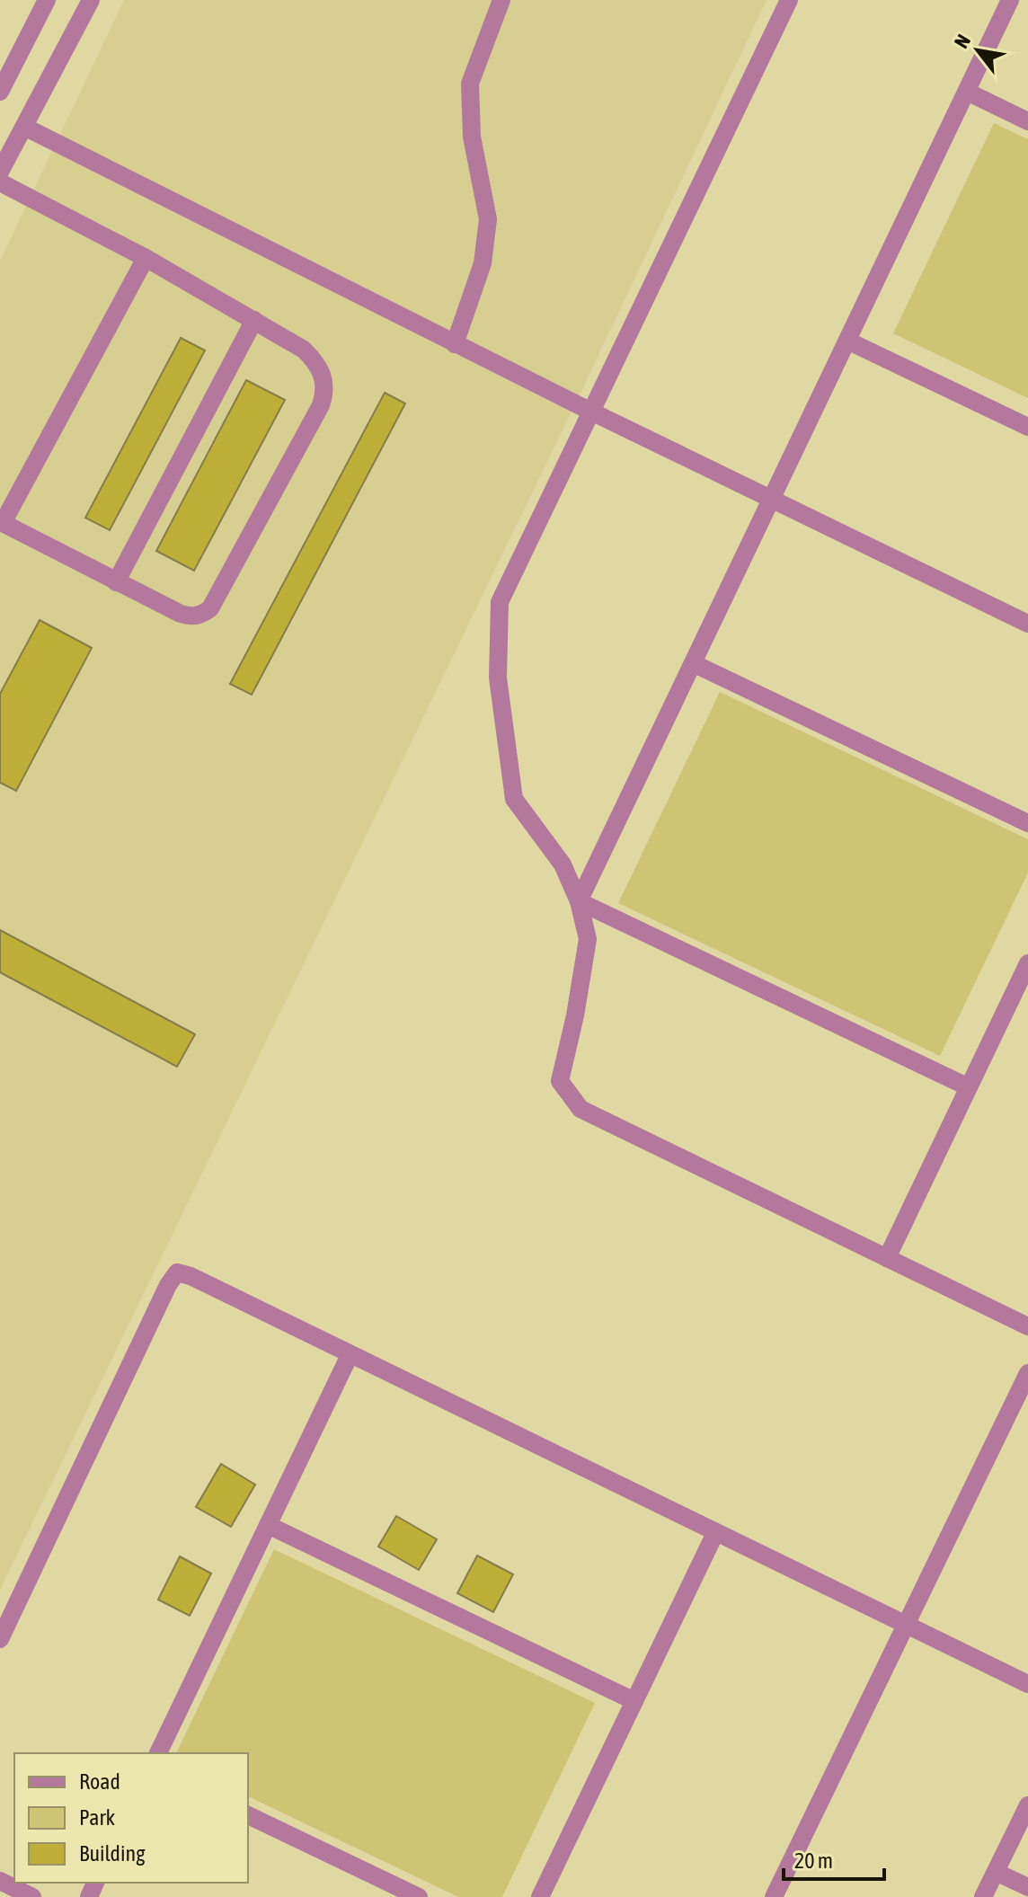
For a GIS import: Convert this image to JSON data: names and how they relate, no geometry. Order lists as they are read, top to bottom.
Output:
{
  "legend": ["Road", "Park", "Building"],
  "scale_bar": "20 m",
  "north": "top left"
}
